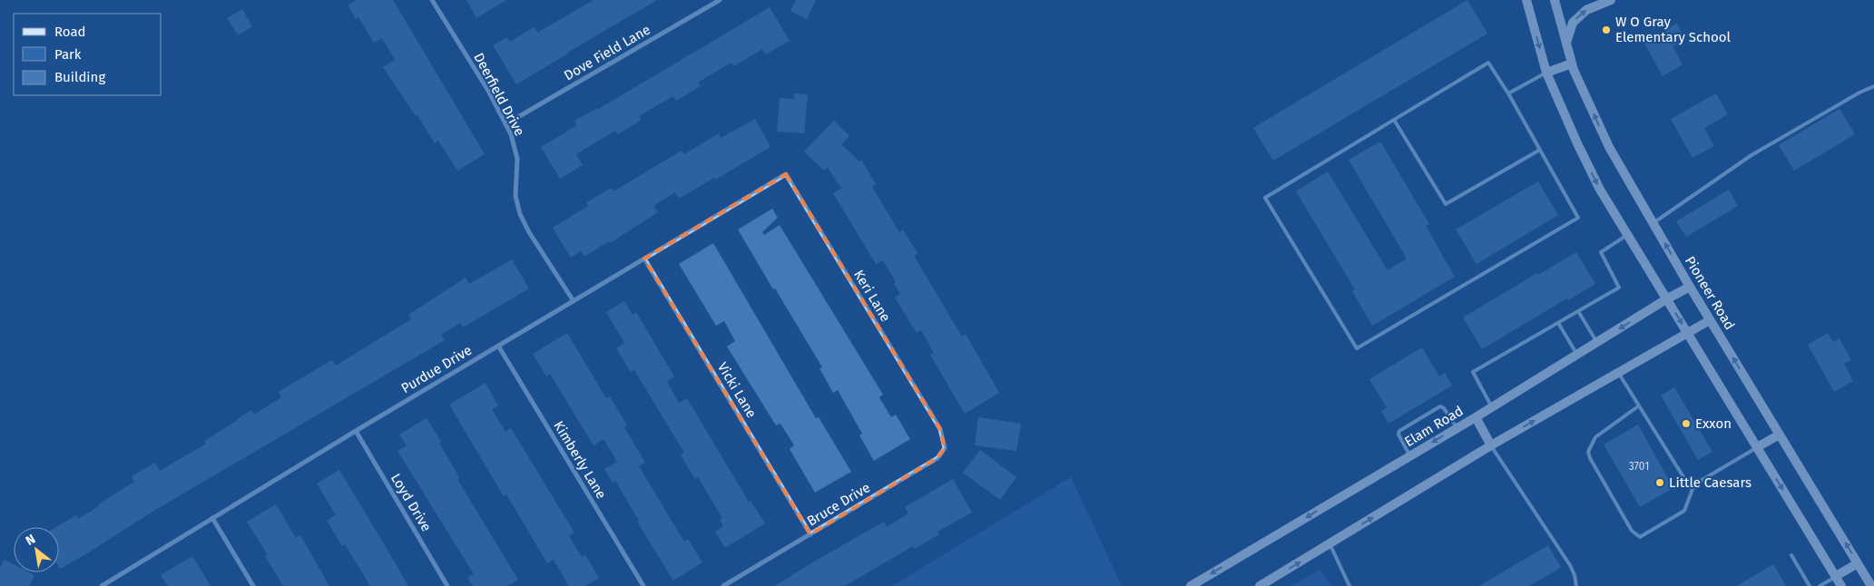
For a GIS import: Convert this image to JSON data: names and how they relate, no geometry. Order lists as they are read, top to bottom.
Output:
{
  "streets": {
    "main road": ["Pioneer Road", "Elam Road"],
    "street": [
      "Dove Field Lane",
      "Deerfield Drive",
      "Keri Lane",
      "Purdue Drive",
      "Vicki Lane",
      "Kimberly Lane",
      "Loyd Drive",
      "Bruce Drive"
    ]
  },
  "crossings": [
    ["Dove Field Lane", "Deerfield Drive"],
    ["Deerfield Drive", "Purdue Drive"],
    ["Pioneer Road", "Elam Road"],
    ["Keri Lane", "Purdue Drive"],
    ["Keri Lane", "Bruce Drive"],
    ["Purdue Drive", "Vicki Lane"],
    ["Purdue Drive", "Kimberly Lane"],
    ["Purdue Drive", "Loyd Drive"],
    ["Vicki Lane", "Bruce Drive"]
  ],
  "places": ["W O Gray Elementary School", "Exxon", "Little Caesars"],
  "house_numbers": ["3701"],
  "legend": ["Road", "Park", "Building"],
  "north": "top left"
}
